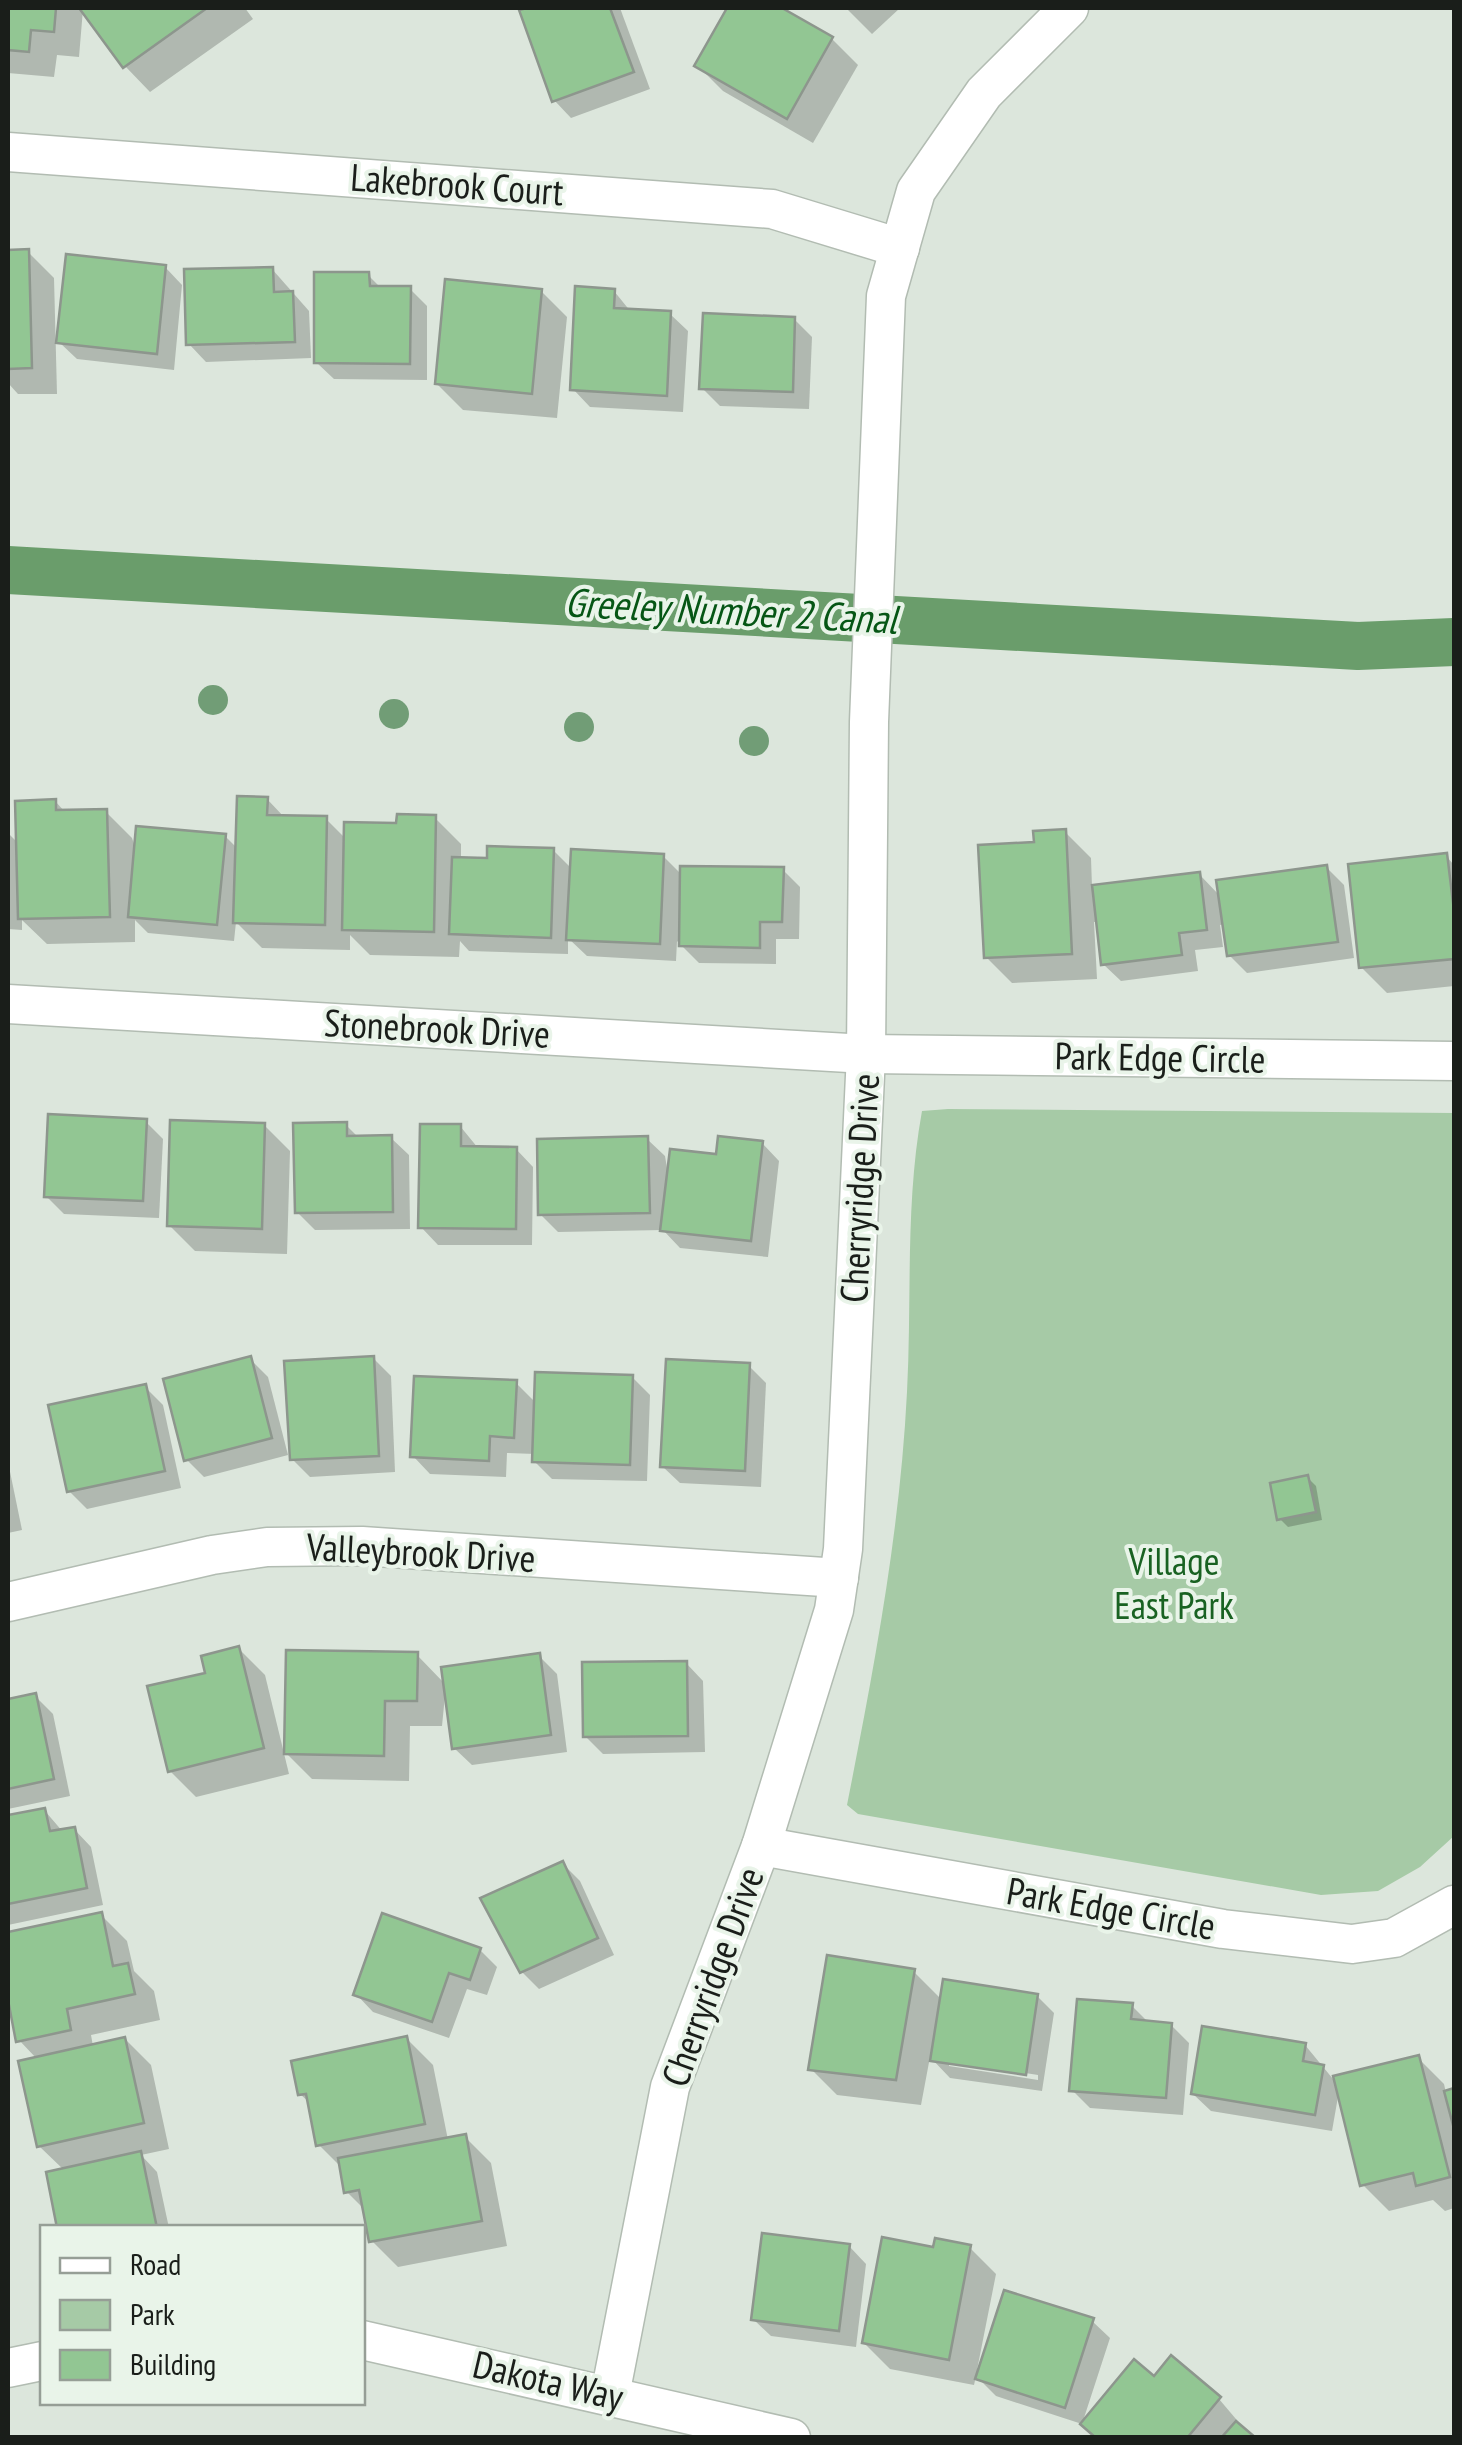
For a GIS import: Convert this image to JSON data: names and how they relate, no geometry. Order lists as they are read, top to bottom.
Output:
{
  "streets": {
    "street": [
      "Lakebrook Court",
      "Stonebrook Drive",
      "Park Edge Circle",
      "Cherryridge Drive",
      "Valleybrook Drive",
      "Dakota Way"
    ]
  },
  "crossings": [
    ["Lakebrook Court", "Cherryridge Drive"],
    ["Stonebrook Drive", "Park Edge Circle"],
    ["Stonebrook Drive", "Cherryridge Drive"],
    ["Park Edge Circle", "Cherryridge Drive"],
    ["Cherryridge Drive", "Valleybrook Drive"],
    ["Cherryridge Drive", "Dakota Way"]
  ],
  "water": ["Greeley Number 2 Canal"],
  "parks": ["Village East Park"],
  "legend": ["Road", "Park", "Building"]
}
